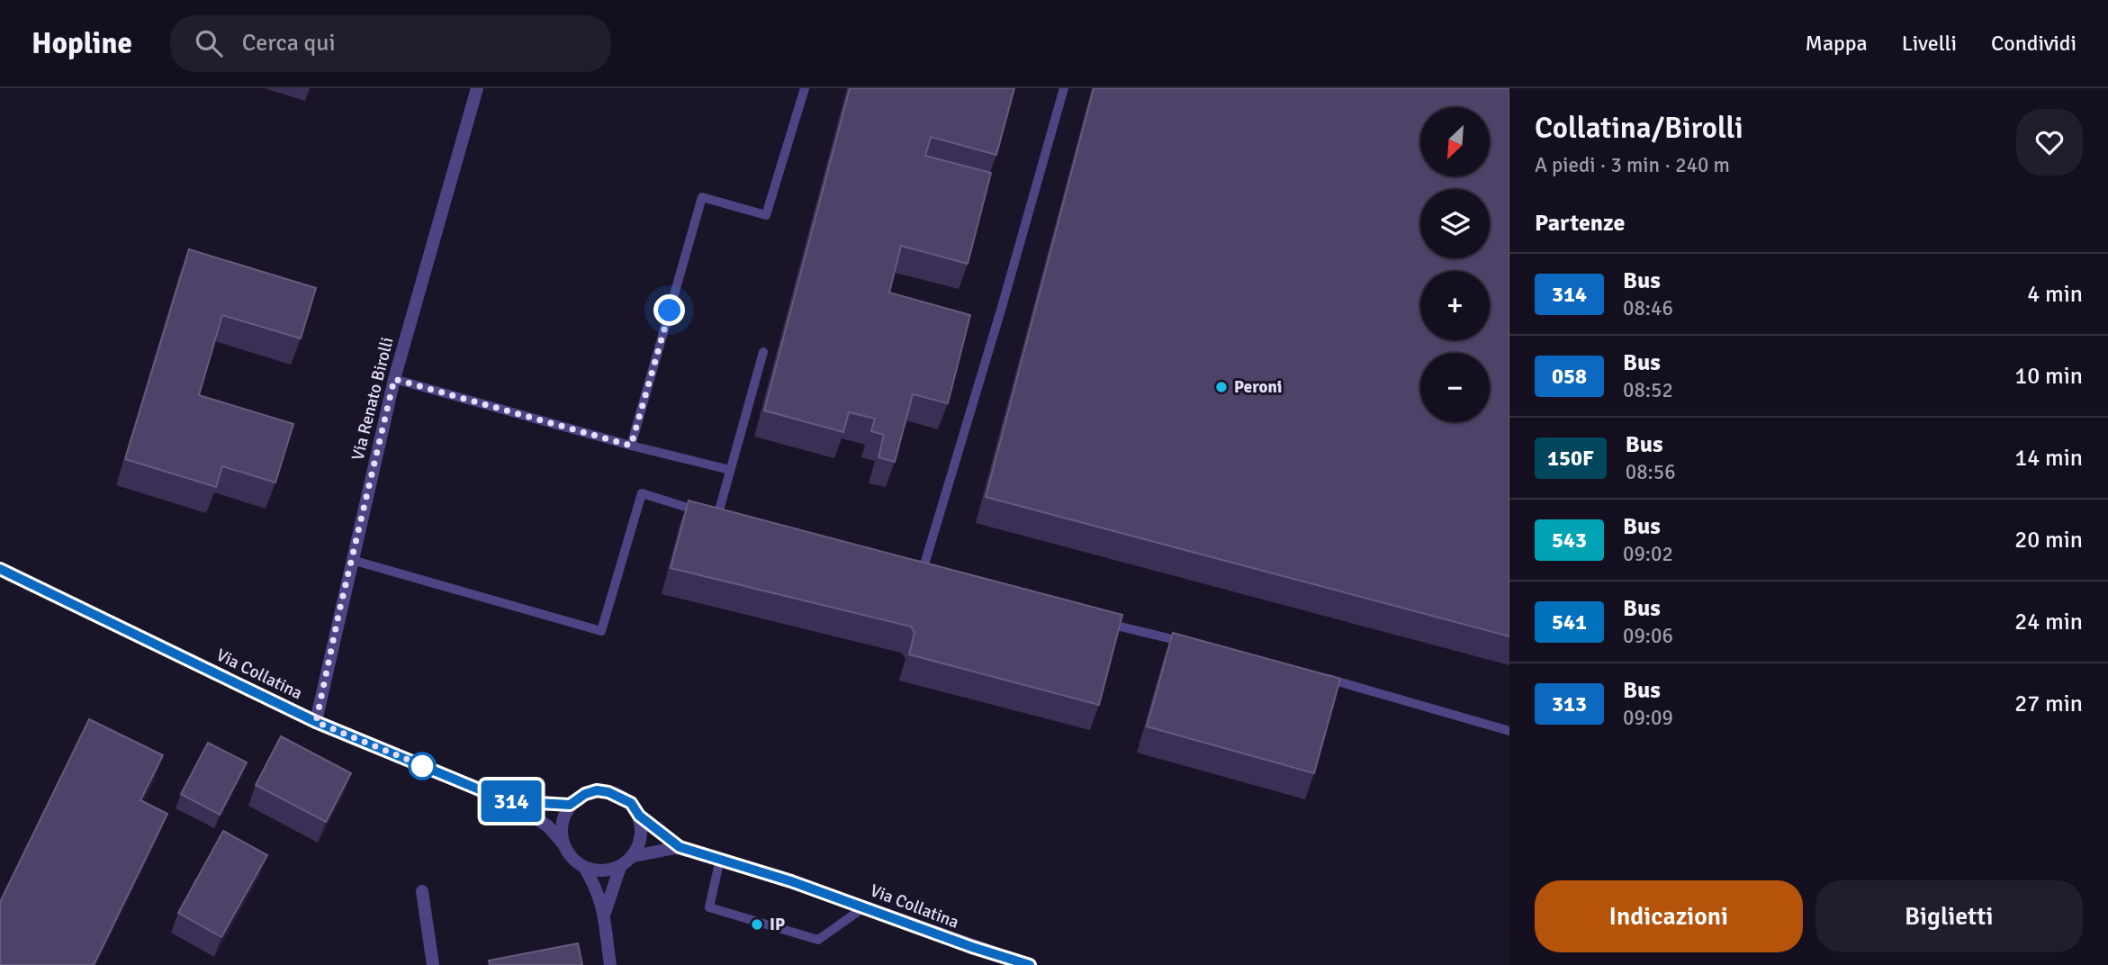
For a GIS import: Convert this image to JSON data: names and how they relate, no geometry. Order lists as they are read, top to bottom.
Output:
{
  "streets": {
    "street": ["Via Renato Birolli", "Via Collatina"]
  },
  "crossings": [
    ["Via Renato Birolli", "Via Collatina"]
  ],
  "places": ["Peroni", "IP"],
  "lines": ["bus line 314"],
  "north": "bottom left",
  "page": {
    "header": "Hopline",
    "search": "Cerca qui",
    "nav": ["Mappa", "Livelli", "Condividi"],
    "on_map": "314",
    "heading": [
      ["Collatina/Birolli", "A piedi · 3 min · 240 m"],
      "Partenze"
    ],
    "map_buttons": ["+", "−"],
    "list": [
      {
        "mark": "314",
        "name": "Bus",
        "note": "08:46",
        "value": "4 min"
      },
      {
        "mark": "058",
        "name": "Bus",
        "note": "08:52",
        "value": "10 min"
      },
      {
        "mark": "150F",
        "name": "Bus",
        "note": "08:56",
        "value": "14 min"
      },
      {
        "mark": "543",
        "name": "Bus",
        "note": "09:02",
        "value": "20 min"
      },
      {
        "mark": "541",
        "name": "Bus",
        "note": "09:06",
        "value": "24 min"
      },
      {
        "mark": "313",
        "name": "Bus",
        "note": "09:09",
        "value": "27 min"
      }
    ],
    "buttons": ["Indicazioni", "Biglietti"]
  }
}
